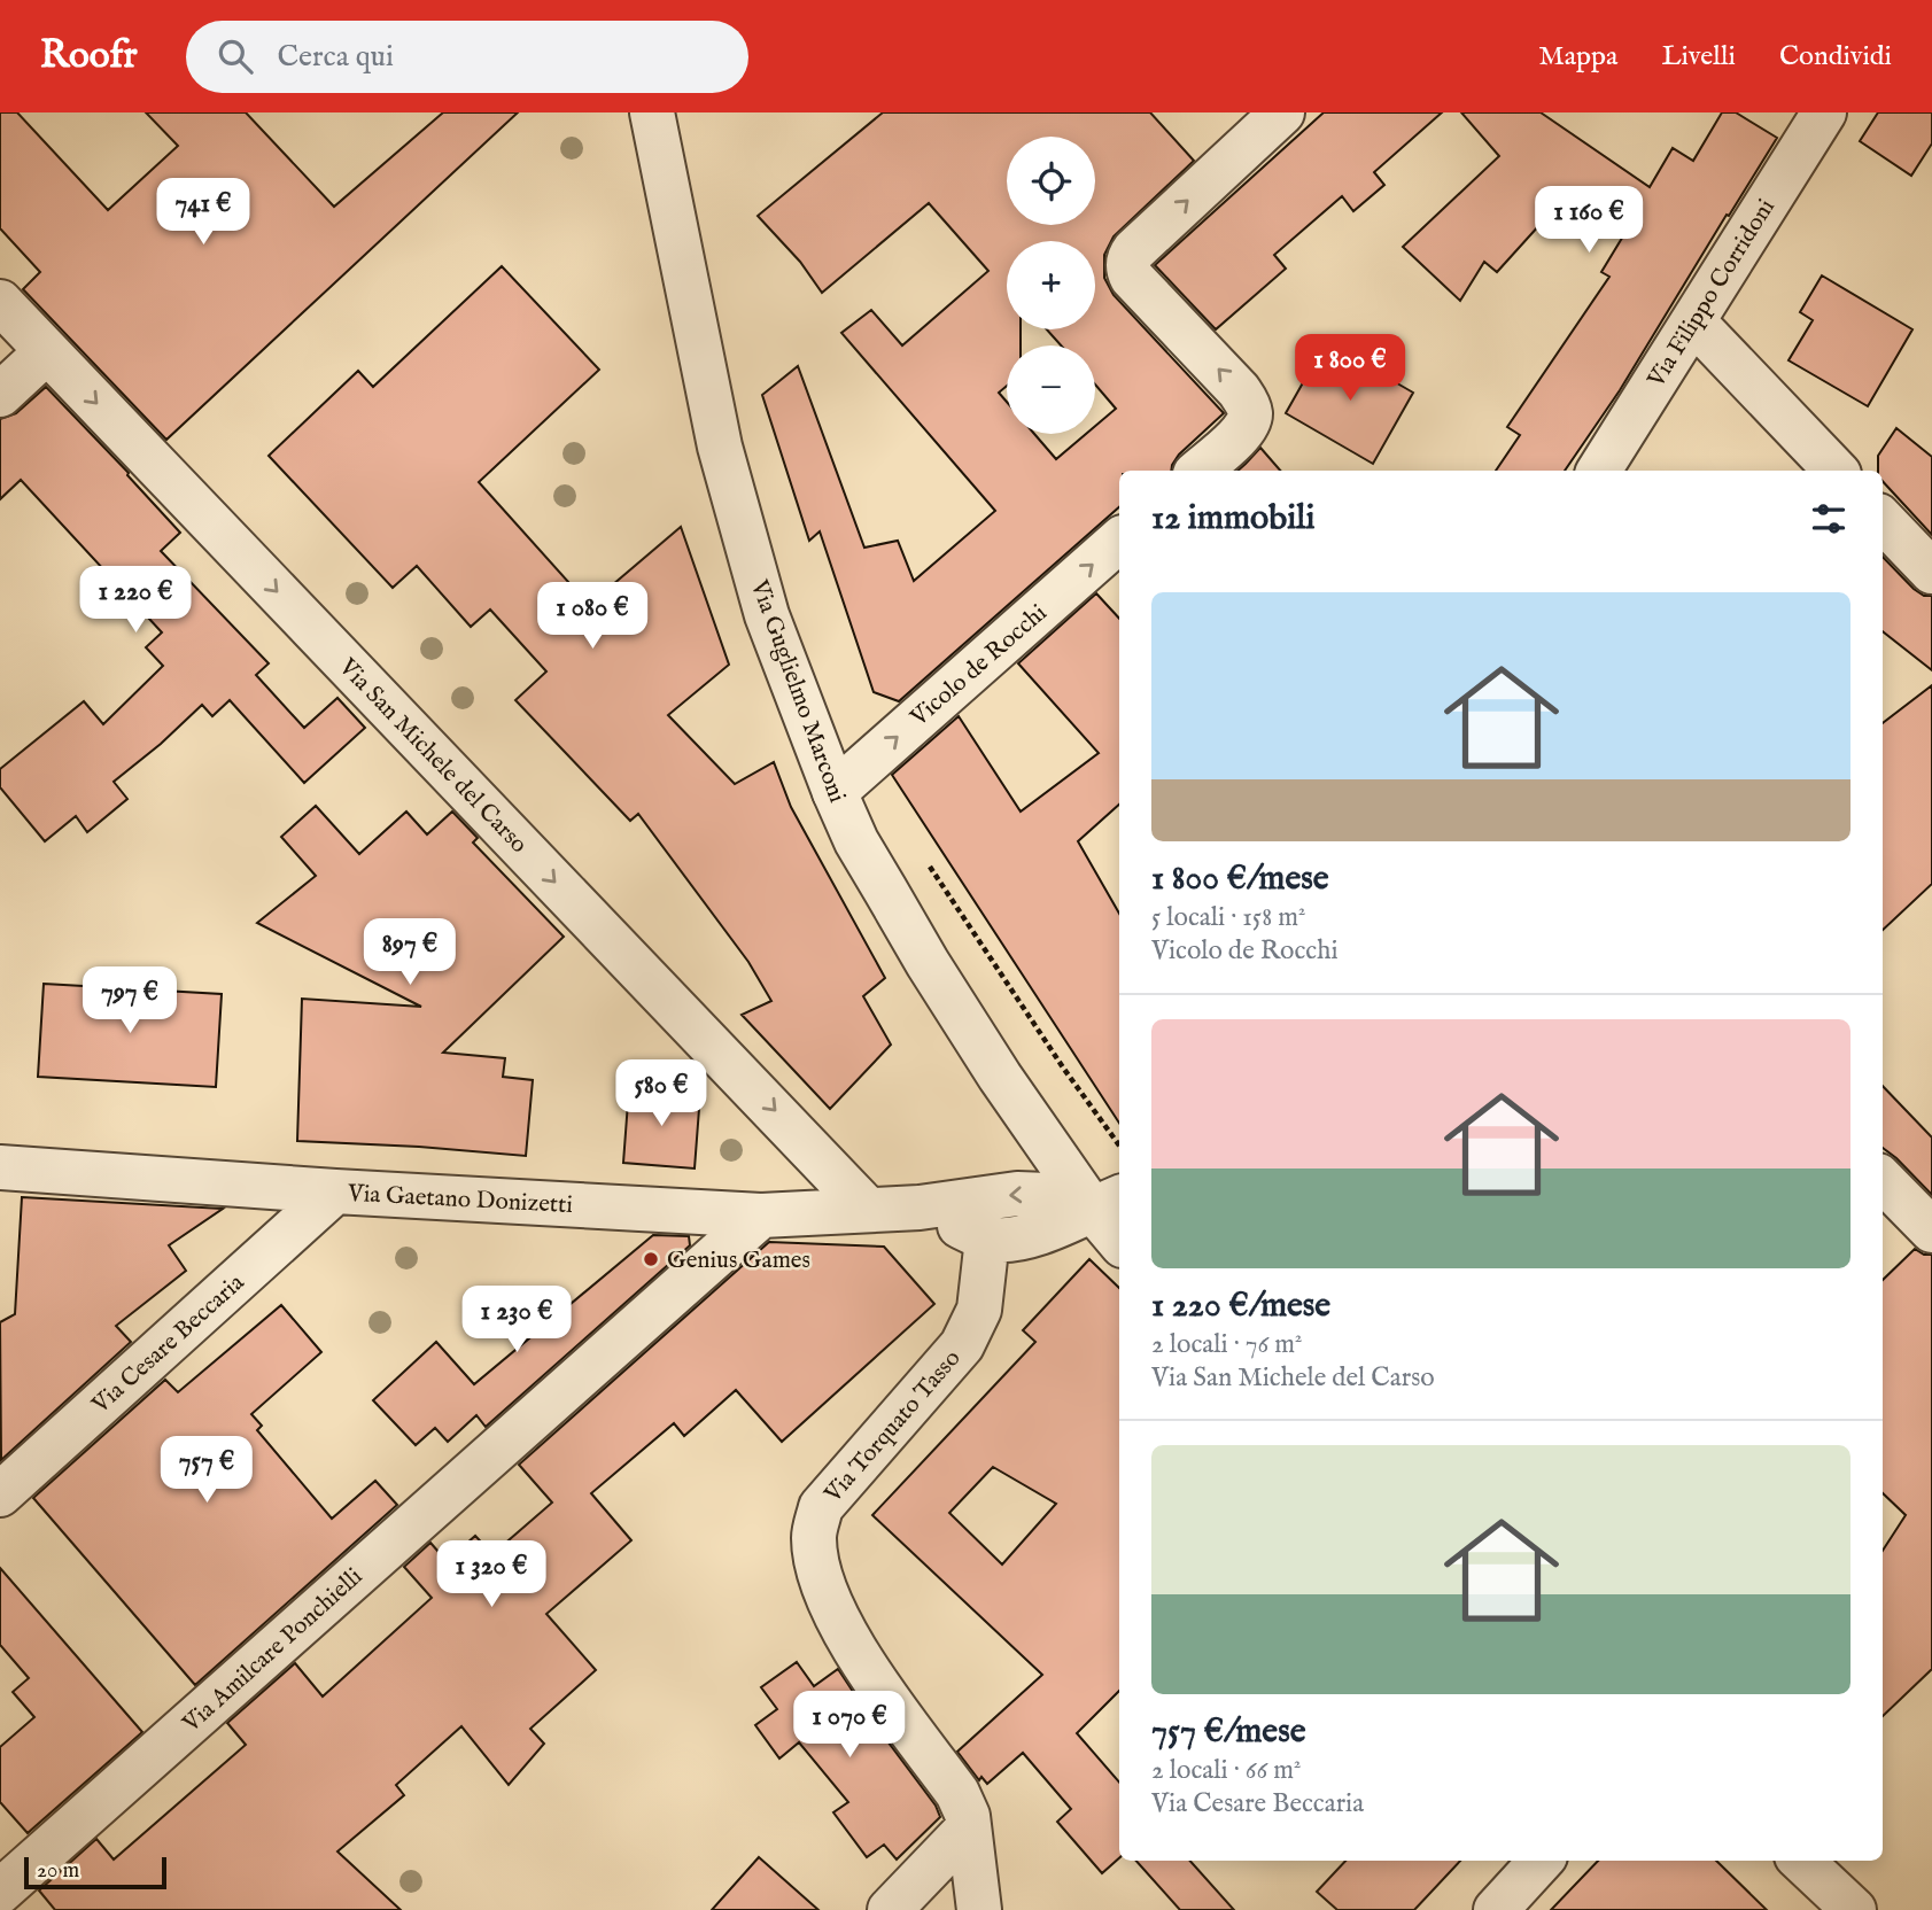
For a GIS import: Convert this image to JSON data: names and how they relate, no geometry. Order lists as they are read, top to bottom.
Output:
{
  "streets": {
    "street": [
      "Via Filippo Corridoni",
      "Vicolo de Rocchi",
      "Via Guglielmo Marconi",
      "Via San Michele del Carso",
      "Via Gaetano Donizetti",
      "Via Cesare Beccaria",
      "Via Torquato Tasso",
      "Via Amilcare Ponchielli"
    ]
  },
  "crossings": [
    ["Vicolo de Rocchi", "Via Guglielmo Marconi"],
    ["Via Guglielmo Marconi", "Via Gaetano Donizetti"],
    ["Via San Michele del Carso", "Via Gaetano Donizetti"],
    ["Via Gaetano Donizetti", "Via Cesare Beccaria"],
    ["Via Gaetano Donizetti", "Via Amilcare Ponchielli"]
  ],
  "one_way": ["Vicolo de Rocchi", "Via San Michele del Carso"],
  "places": ["Genius Games"],
  "scale_bar": "20 m",
  "page": {
    "header": "Roofr",
    "search": "Cerca qui",
    "nav": ["Mappa", "Livelli", "Condividi"],
    "map_buttons": ["+", "−"],
    "price": [
      "741 €",
      "1 160 €",
      "1 800 €",
      "1 220 €",
      "1 080 €",
      "897 €",
      "797 €",
      "580 €",
      "1 230 €",
      "757 €",
      "1 320 €",
      "1 070 €"
    ],
    "heading": "12 immobili",
    "list": [
      {
        "name": "1 800 €/mese",
        "note": "5 locali · 158 m² · Vicolo de Rocchi"
      },
      {
        "name": "1 220 €/mese",
        "note": "2 locali · 76 m² · Via San Michele del Carso"
      },
      {
        "name": "757 €/mese",
        "note": "2 locali · 66 m² · Via Cesare Beccaria"
      }
    ],
    "scale": "20 m"
  }
}
